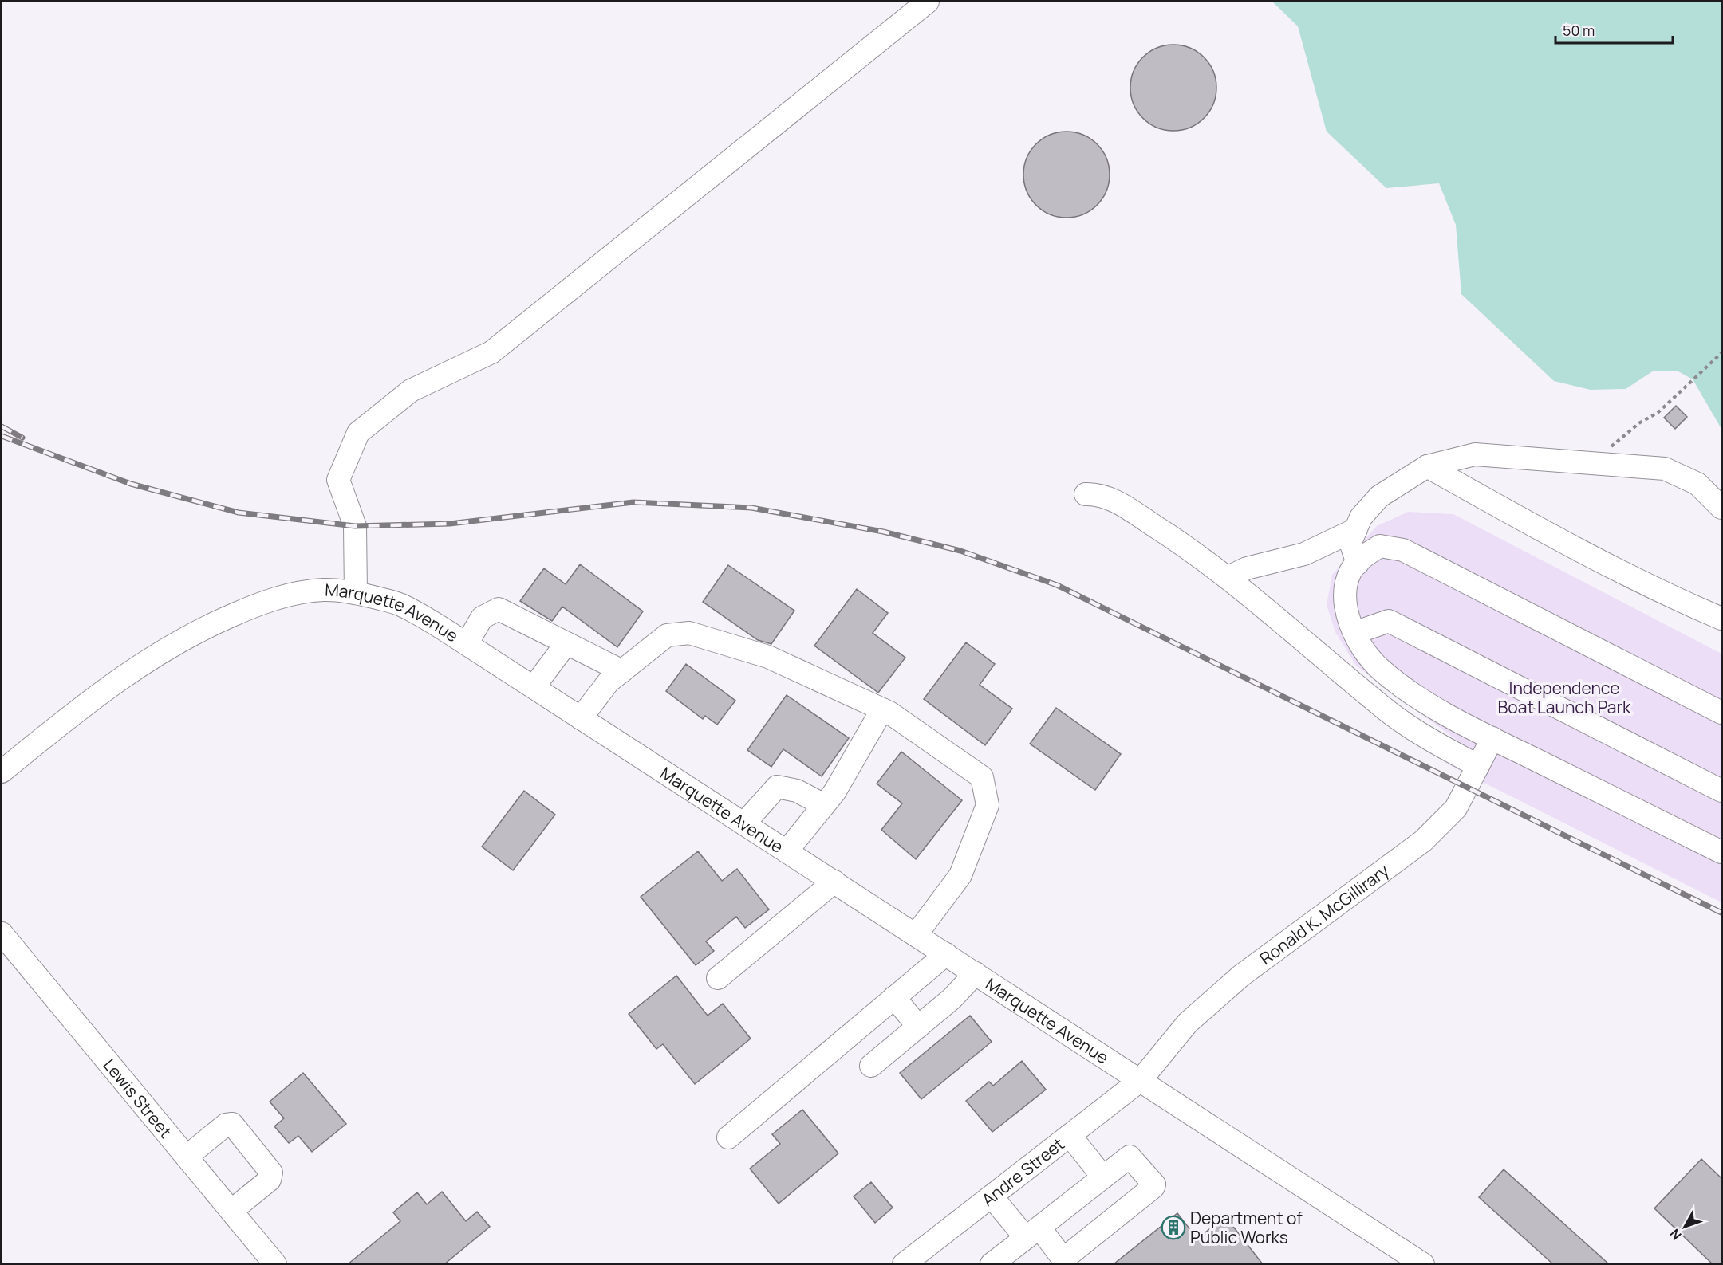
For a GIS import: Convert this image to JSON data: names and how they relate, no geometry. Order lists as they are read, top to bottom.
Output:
{
  "streets": {
    "street": [
      "Marquette Avenue",
      "Ronald K. McGillirary",
      "Lewis Street",
      "Andre Street"
    ]
  },
  "crossings": [
    ["Marquette Avenue", "Ronald K. McGillirary"],
    ["Marquette Avenue", "Andre Street"],
    ["Ronald K. McGillirary", "Andre Street"]
  ],
  "parks": ["Independence Boat Launch Park"],
  "places": {
    "building": ["Department of Public Works"]
  },
  "scale_bar": "50 m",
  "north": "bottom left"
}
